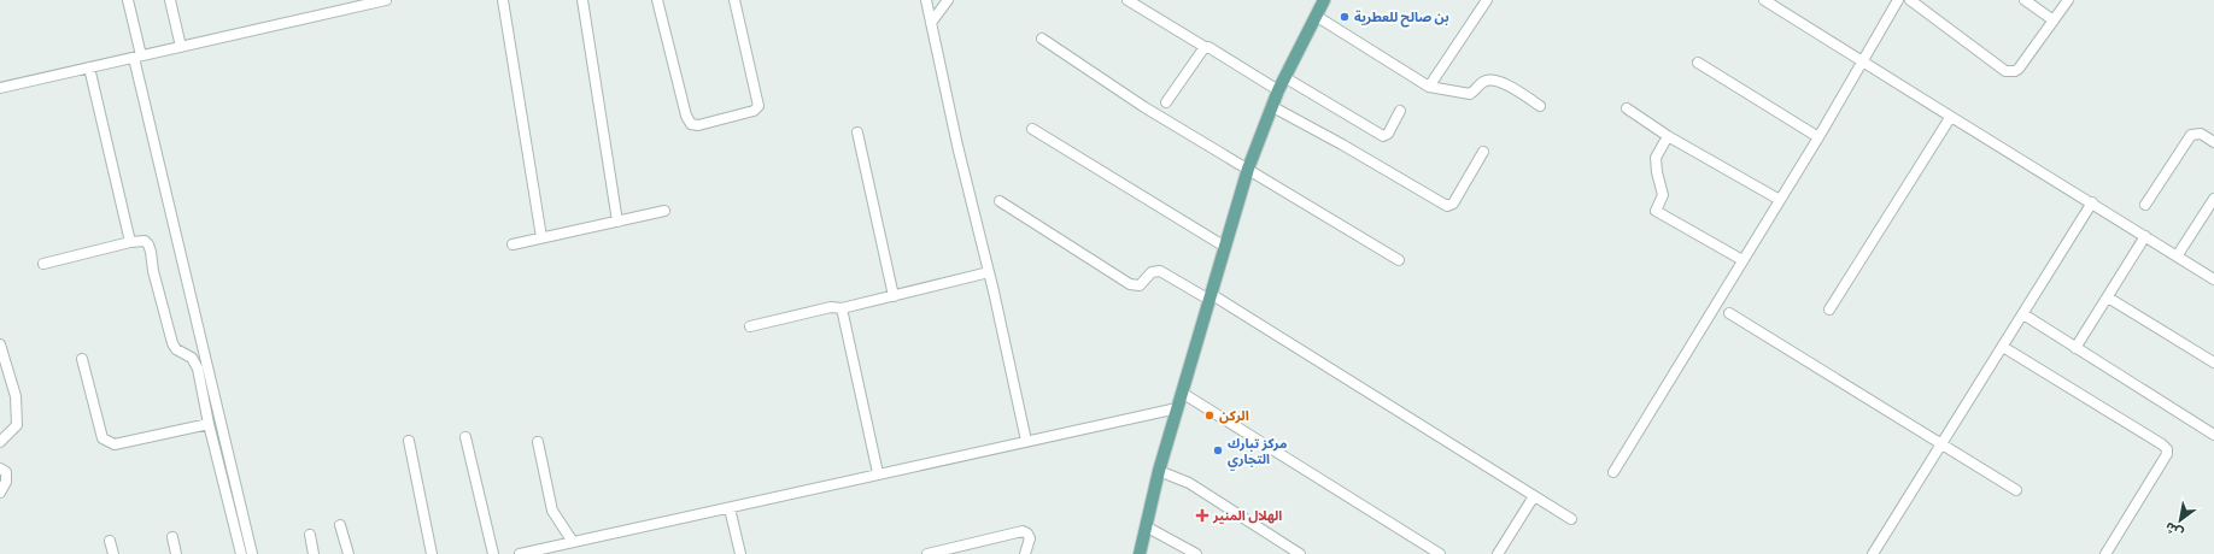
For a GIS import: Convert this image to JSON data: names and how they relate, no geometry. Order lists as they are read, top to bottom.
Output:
{
  "places": {
    "other": ["بن صالح للعطرية", "الركن", "مركز تبارك التجاري"],
    "health": ["الهلال المنير"]
  },
  "north": "bottom left"
}
